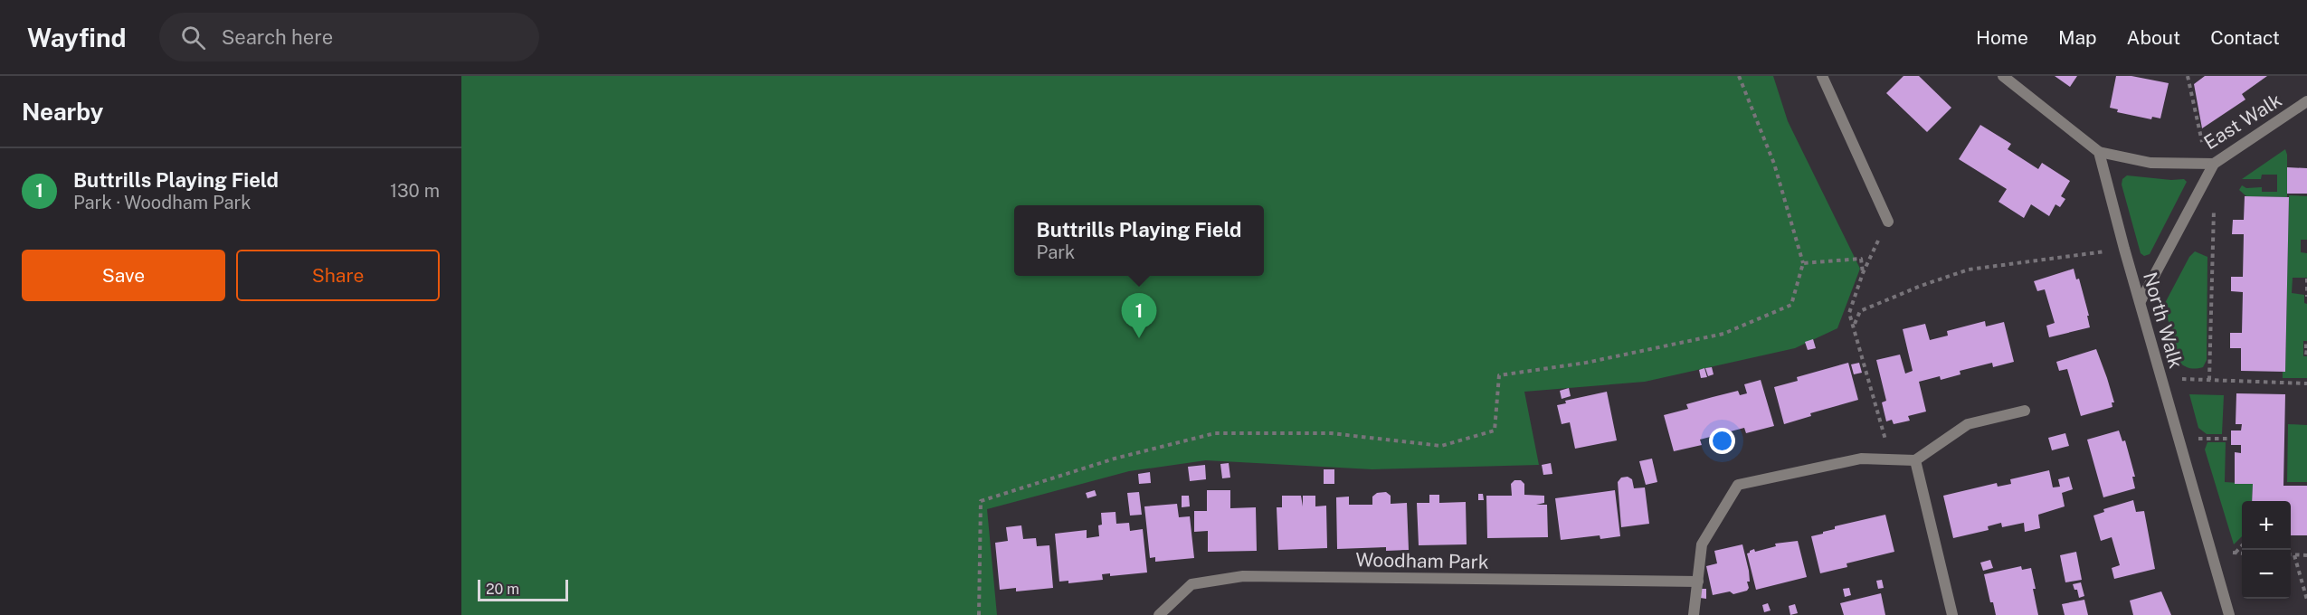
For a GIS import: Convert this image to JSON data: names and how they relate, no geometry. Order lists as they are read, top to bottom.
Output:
{
  "streets": {
    "street": ["East Walk", "North Walk", "Woodham Park"]
  },
  "crossings": [
    ["East Walk", "North Walk"]
  ],
  "scale_bar": "20 m",
  "page": {
    "header": "Wayfind",
    "search": "Search here",
    "nav": [
      "Home",
      "Map",
      "About",
      "Contact"
    ],
    "heading": "Nearby",
    "list": [
      {
        "mark": "1",
        "name": "Buttrills Playing Field",
        "note": "Park · Woodham Park",
        "value": "130 m"
      }
    ],
    "popup": ["Buttrills Playing Field", "Park"],
    "buttons": ["Save", "Share"],
    "pins": "1",
    "map_buttons": ["+", "−"],
    "scale": "20 m"
  }
}
